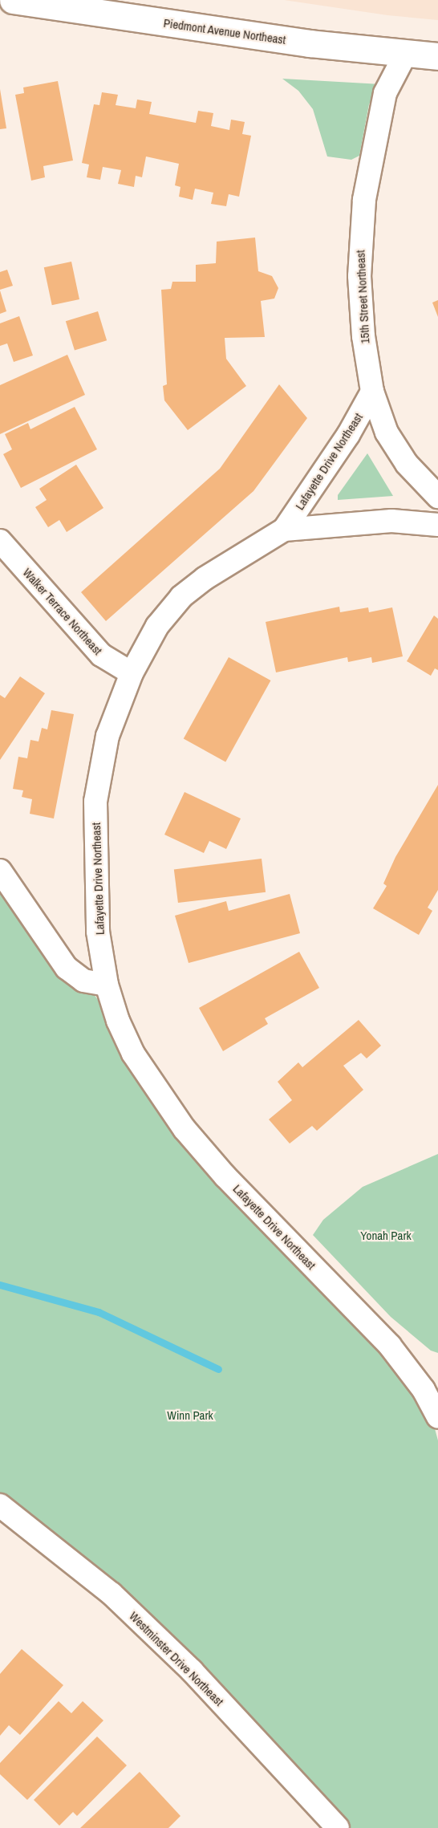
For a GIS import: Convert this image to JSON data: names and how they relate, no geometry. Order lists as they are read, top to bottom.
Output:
{
  "streets": {
    "main road": ["Piedmont Avenue Northeast"],
    "street": [
      "15th Street Northeast",
      "Lafayette Drive Northeast",
      "Walker Terrace Northeast",
      "Westminster Drive Northeast"
    ]
  },
  "crossings": [
    ["Piedmont Avenue Northeast", "15th Street Northeast"],
    ["15th Street Northeast", "Lafayette Drive Northeast"],
    ["Lafayette Drive Northeast", "Walker Terrace Northeast"]
  ],
  "parks": ["Yonah Park", "Winn Park"]
}
